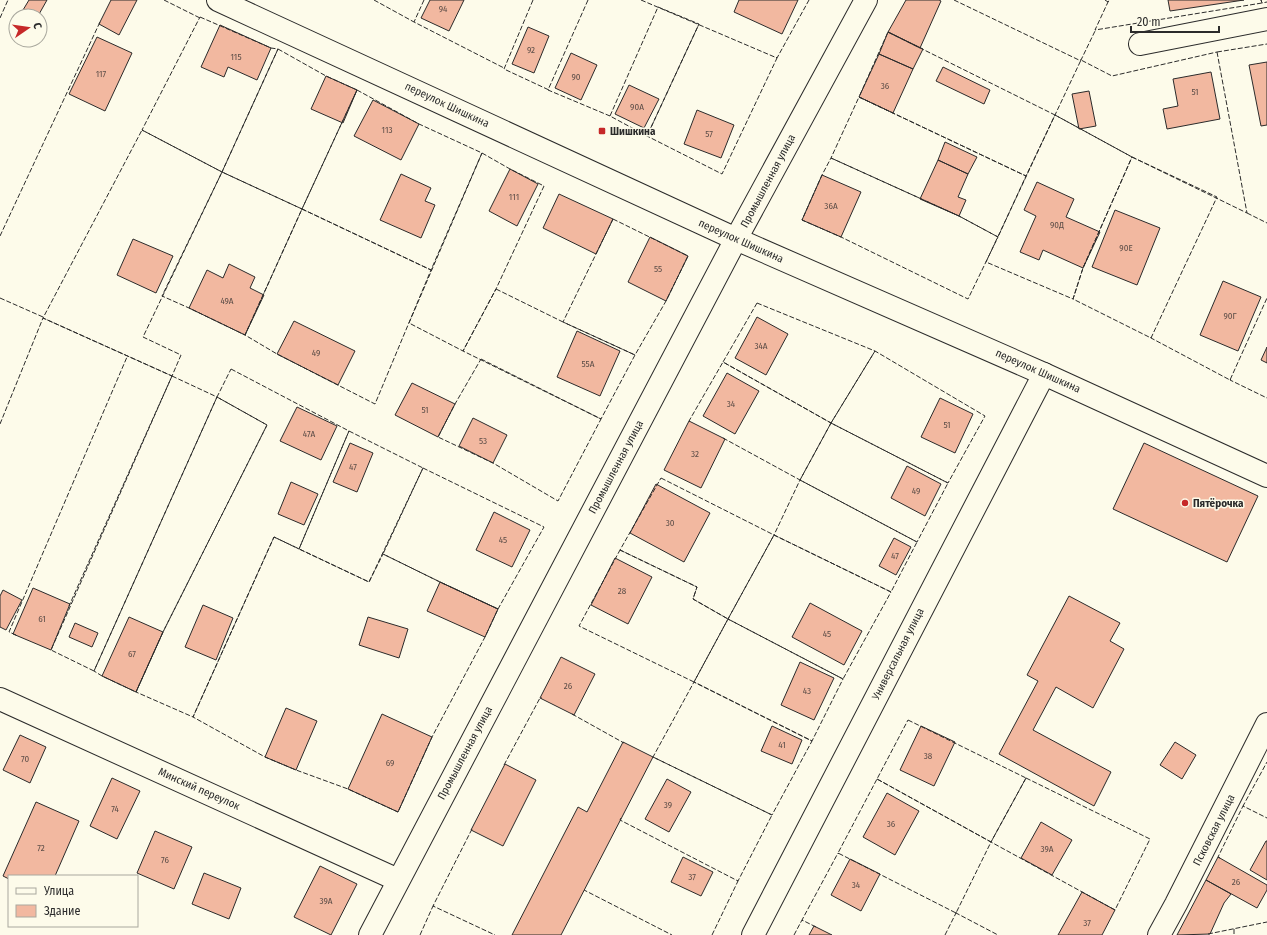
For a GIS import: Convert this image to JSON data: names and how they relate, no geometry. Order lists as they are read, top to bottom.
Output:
{
  "streets": {
    "main road": [
      "переулок Шишкина",
      "Промышленная улица",
      "Универсальная улица",
      "Минский переулок",
      "Псковская улица"
    ]
  },
  "crossings": [
    ["переулок Шишкина", "Промышленная улица"],
    ["переулок Шишкина", "Универсальная улица"],
    ["Промышленная улица", "Минский переулок"]
  ],
  "places": {
    "transit": ["Шишкина"],
    "other": ["Пятёрочка"]
  },
  "house_numbers": [
    "94",
    "92",
    "115",
    "117",
    "90",
    "36",
    "51",
    "90А",
    "113",
    "57",
    "111",
    "36А",
    "90Д",
    "90Е",
    "55",
    "49А",
    "90Г",
    "34А",
    "49",
    "55А",
    "34",
    "51",
    "51",
    "47А",
    "53",
    "32",
    "47",
    "49",
    "30",
    "45",
    "47",
    "28",
    "61",
    "45",
    "67",
    "26",
    "43",
    "41",
    "38",
    "70",
    "69",
    "39",
    "74",
    "36",
    "72",
    "39А",
    "76",
    "37",
    "26",
    "34",
    "39А",
    "37"
  ],
  "legend": ["Улица", "Здание"],
  "scale_bar": "20 m",
  "north": "right"
}
